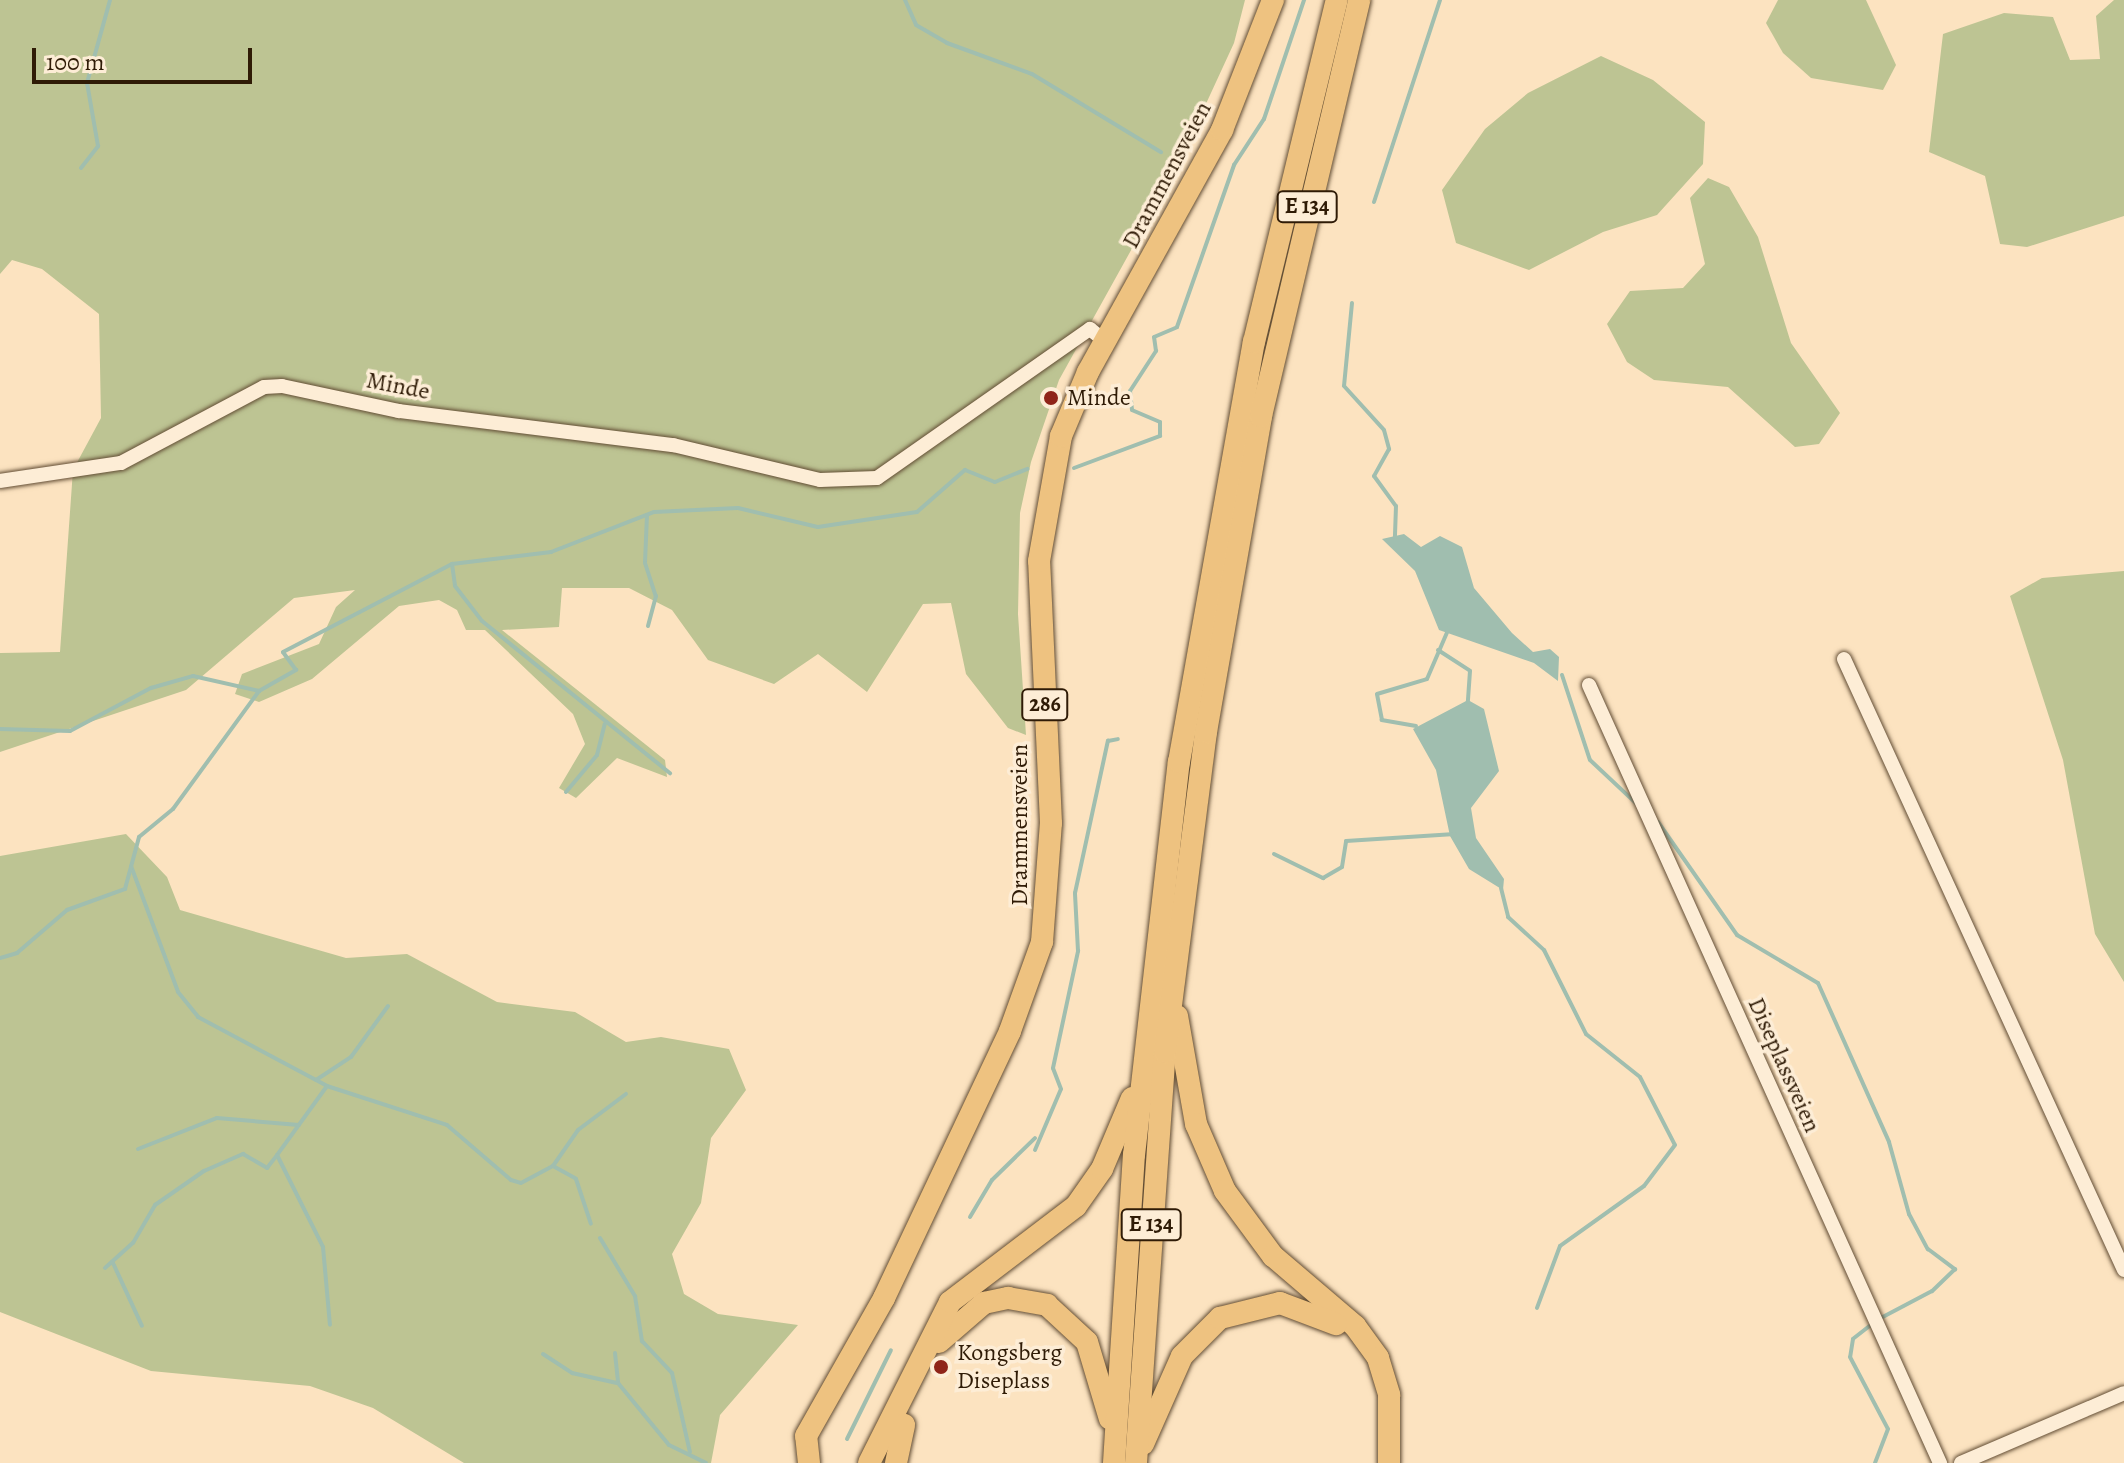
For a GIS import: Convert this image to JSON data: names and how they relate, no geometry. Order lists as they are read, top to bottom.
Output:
{
  "streets": {
    "main road": ["Drammensveien", "E 134", "286"],
    "street": ["Minde", "Diseplassveien"]
  },
  "crossings": [
    ["Drammensveien", "Minde"]
  ],
  "places": ["Minde", "Kongsberg Diseplass"],
  "scale_bar": "100 m"
}
